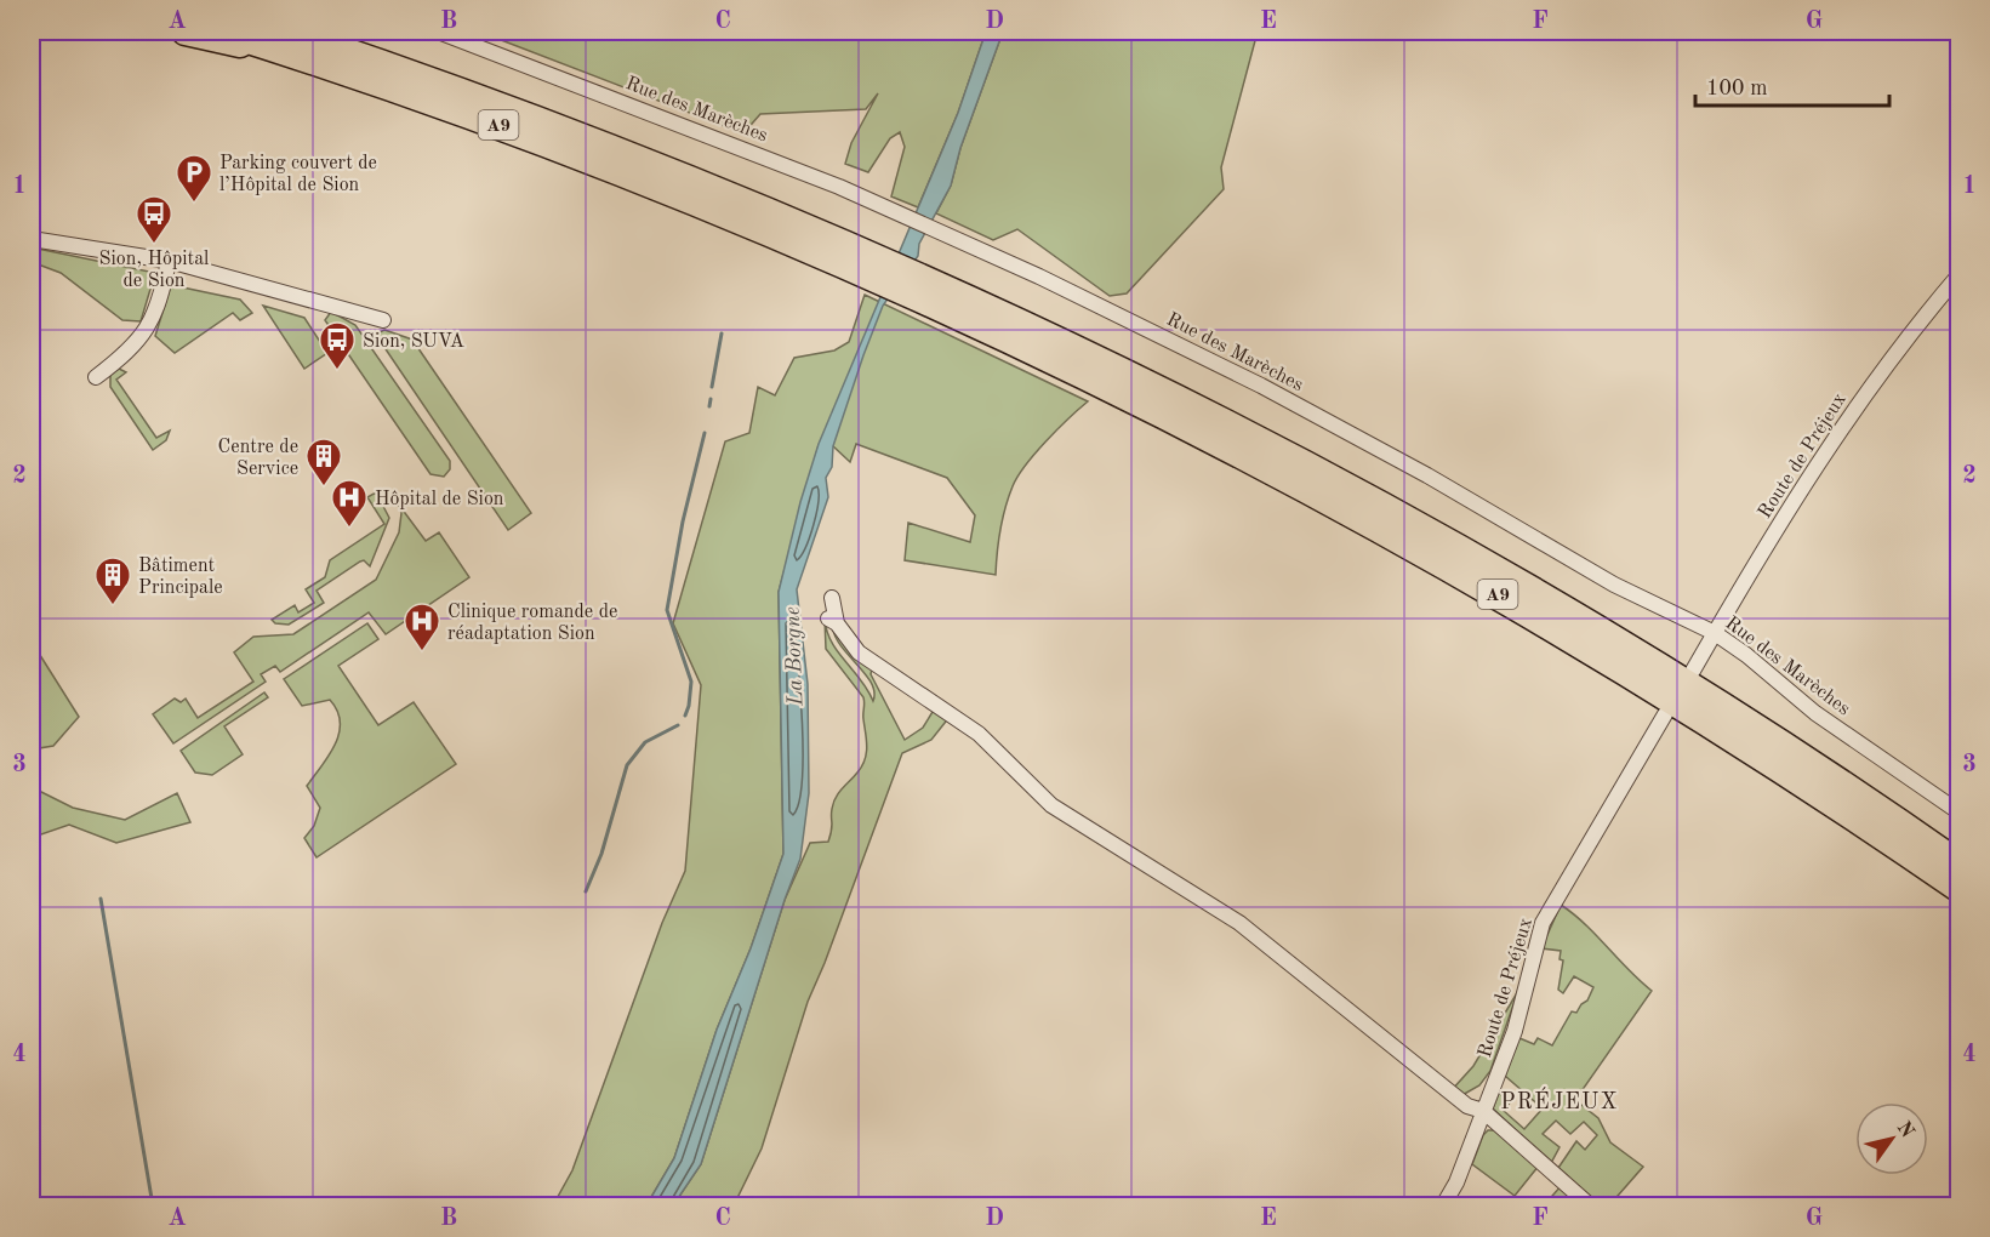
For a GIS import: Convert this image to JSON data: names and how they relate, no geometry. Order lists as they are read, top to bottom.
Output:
{
  "streets": {
    "highway": ["A9"],
    "street": ["Rue des Marèches", "Route de Préjeux"]
  },
  "crossings": [
    ["Rue des Marèches", "Route de Préjeux"]
  ],
  "districts": ["PRÉJEUX"],
  "water": ["La Borgne"],
  "places": {
    "parking": ["Parking couvert de l’Hôpital de Sion"],
    "bus stop": ["Sion, Hôpital de Sion", "Sion, SUVA"],
    "building": ["Centre de Service", "Bâtiment Principale"],
    "hospital": ["Hôpital de Sion", "Clinique romande de réadaptation Sion"]
  },
  "scale_bar": "100 m",
  "north": "top right",
  "grid": {
    "columns": [
      "A",
      "B",
      "C",
      "D",
      "E",
      "F",
      "G"
    ],
    "rows": [
      "1",
      "2",
      "3",
      "4"
    ]
  }
}
